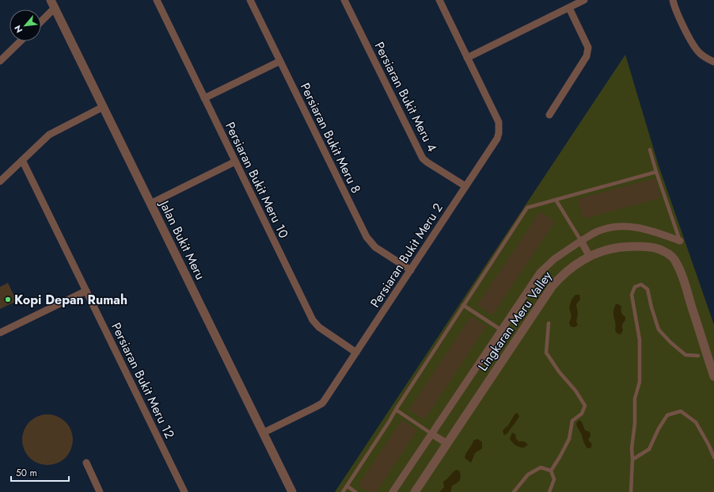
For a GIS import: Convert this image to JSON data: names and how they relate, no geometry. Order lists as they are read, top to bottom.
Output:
{
  "streets": {
    "street": [
      "Persiaran Bukit Meru 4",
      "Persiaran Bukit Meru 8",
      "Persiaran Bukit Meru 10",
      "Jalan Bukit Meru",
      "Persiaran Bukit Meru 2",
      "Lingkaran Meru Valley",
      "Persiaran Bukit Meru 12"
    ]
  },
  "crossings": [
    ["Persiaran Bukit Meru 4", "Persiaran Bukit Meru 2"],
    ["Persiaran Bukit Meru 8", "Persiaran Bukit Meru 2"],
    ["Persiaran Bukit Meru 10", "Persiaran Bukit Meru 2"],
    ["Jalan Bukit Meru", "Persiaran Bukit Meru 2"]
  ],
  "places": ["Kopi Depan Rumah"],
  "scale_bar": "50 m",
  "north": "bottom left"
}
